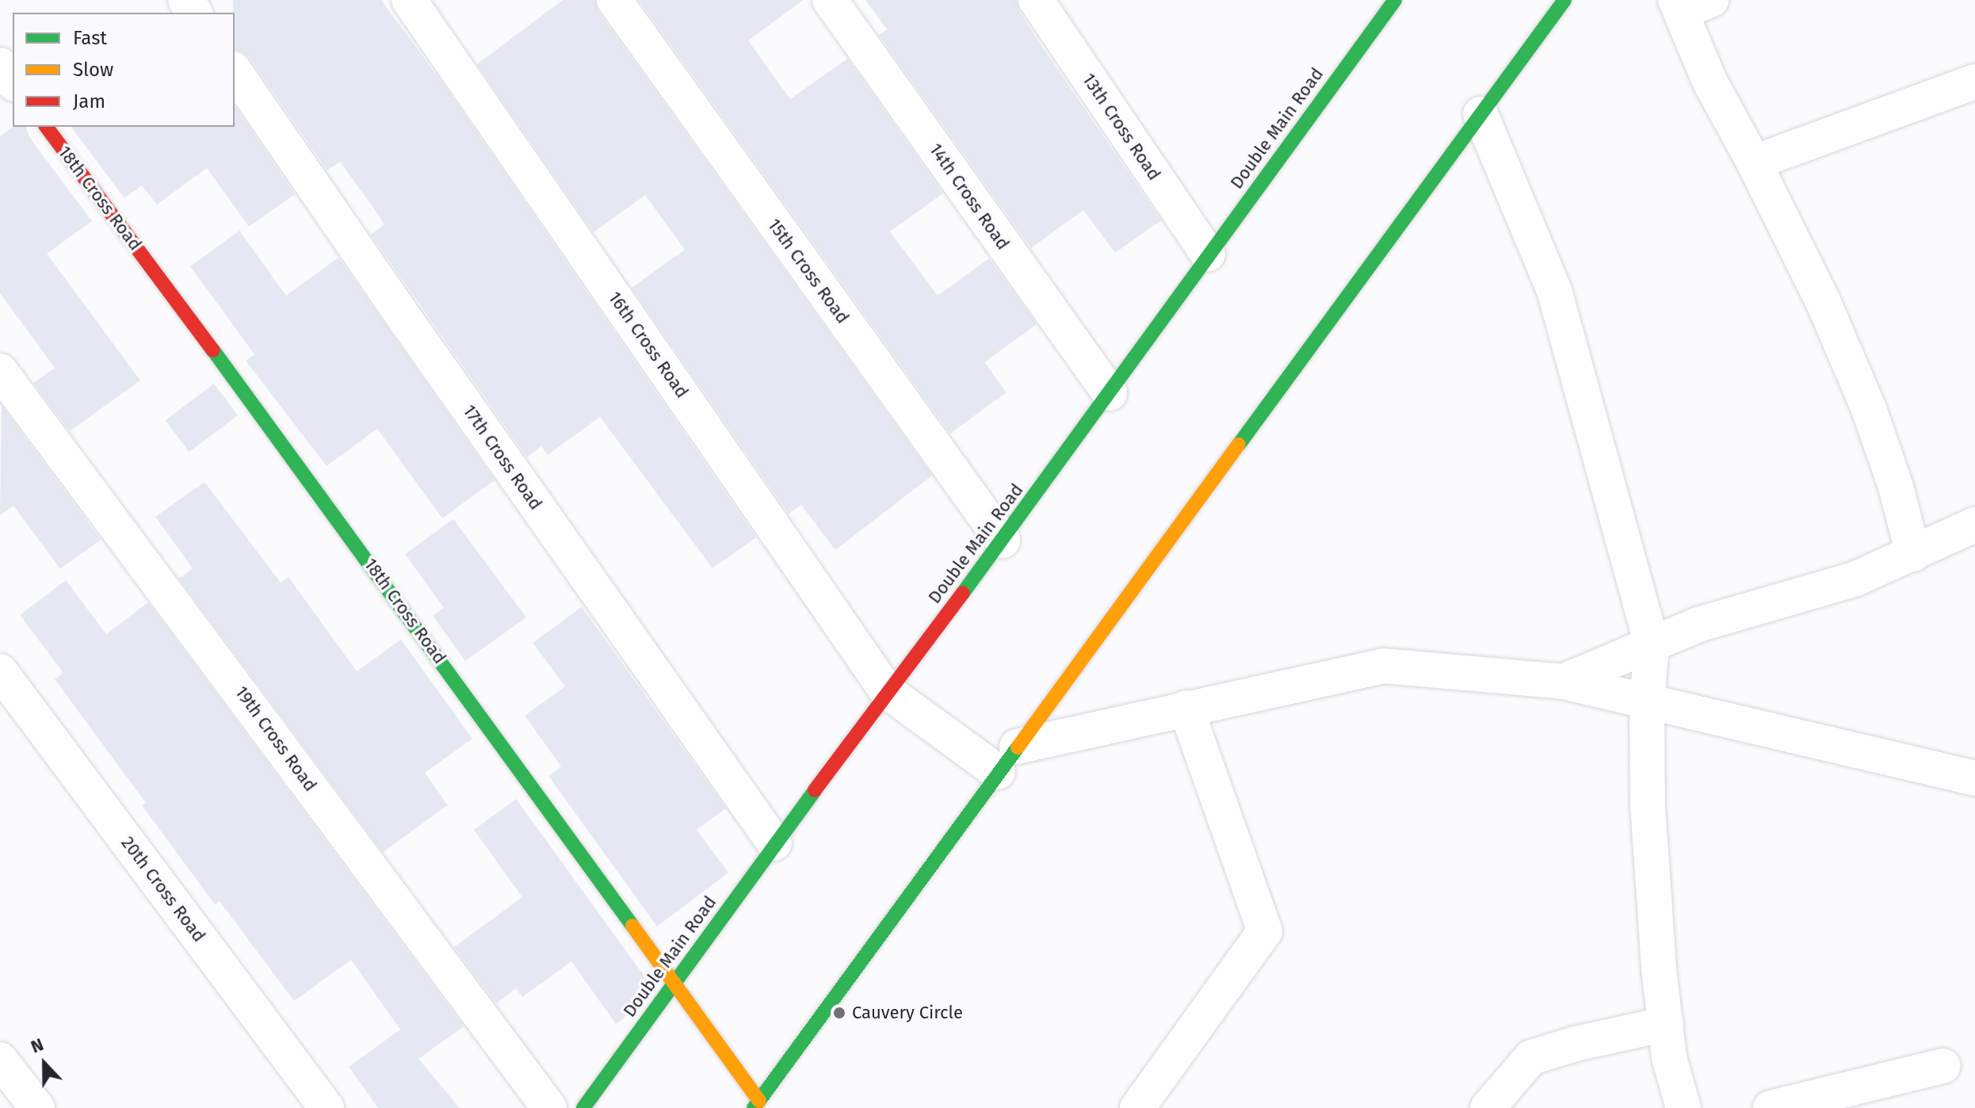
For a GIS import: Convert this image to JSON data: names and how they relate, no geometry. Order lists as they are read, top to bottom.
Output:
{
  "streets": {
    "street": [
      "13th Cross Road",
      "Double Main Road",
      "14th Cross Road",
      "18th Cross Road",
      "15th Cross Road",
      "16th Cross Road",
      "17th Cross Road",
      "19th Cross Road",
      "20th Cross Road"
    ]
  },
  "crossings": [
    ["13th Cross Road", "Double Main Road"],
    ["Double Main Road", "14th Cross Road"],
    ["Double Main Road", "18th Cross Road"],
    ["Double Main Road", "15th Cross Road"],
    ["Double Main Road", "16th Cross Road"],
    ["Double Main Road", "17th Cross Road"]
  ],
  "places": ["Cauvery Circle"],
  "legend": ["Fast", "Slow", "Jam"],
  "north": "top"
}
